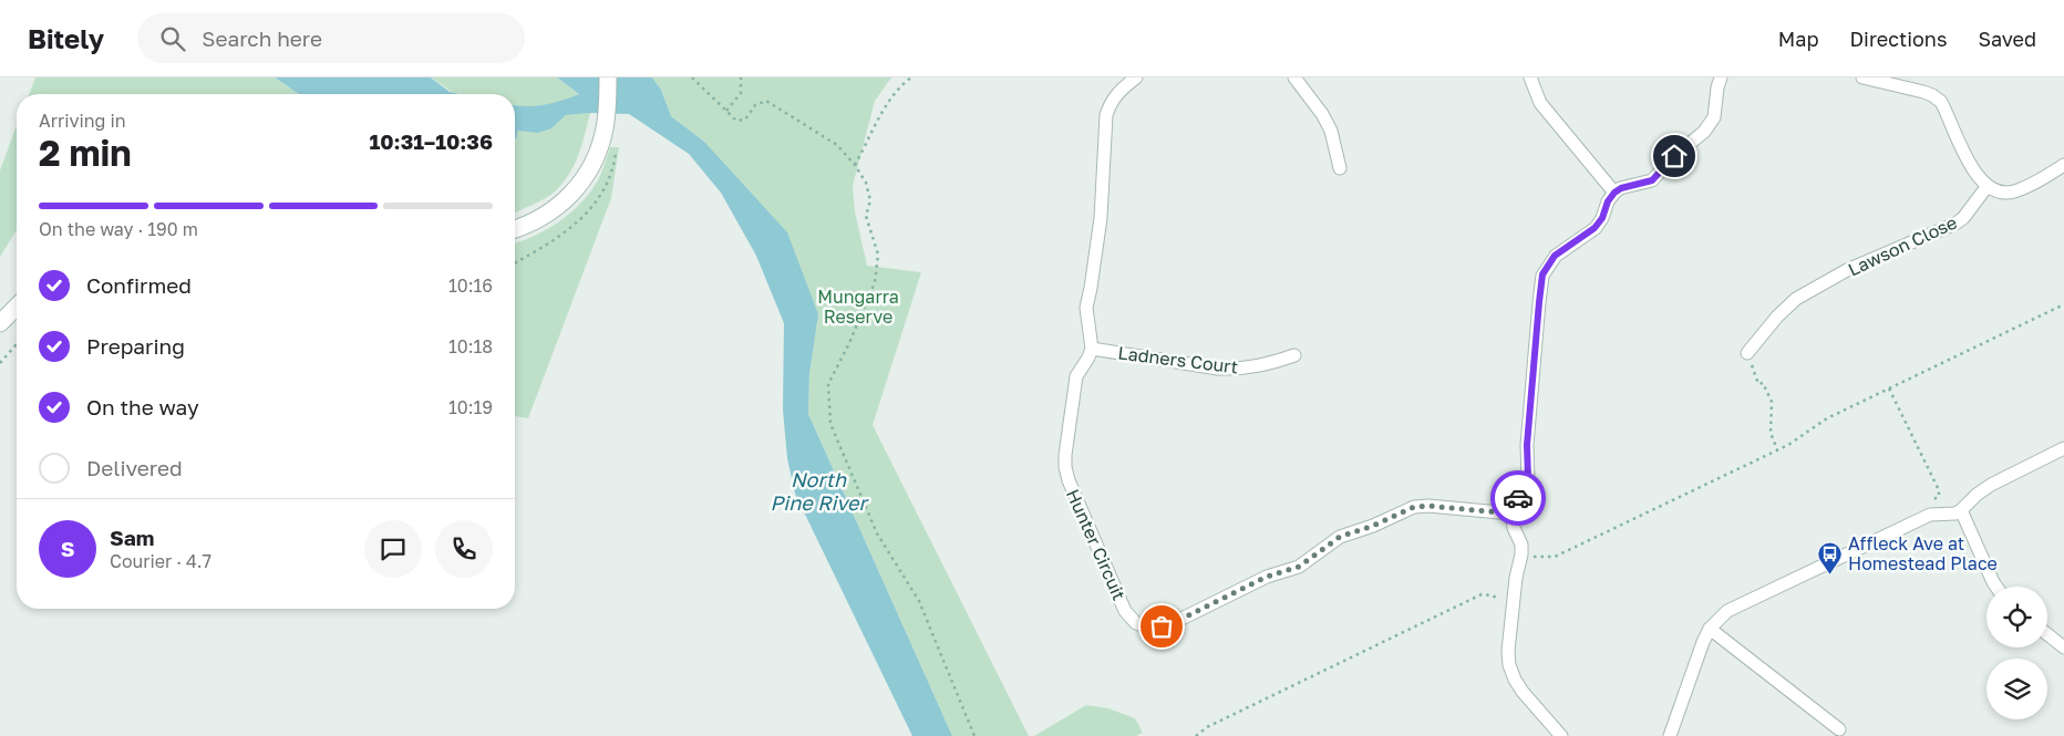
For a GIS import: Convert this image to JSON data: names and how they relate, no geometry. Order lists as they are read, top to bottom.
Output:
{
  "streets": {
    "street": ["Lawson Close", "Ladners Court", "Hunter Circuit"]
  },
  "crossings": [
    ["Ladners Court", "Hunter Circuit"]
  ],
  "water": ["North Pine River"],
  "parks": ["Mungarra Reserve"],
  "places": {
    "bus stop": ["Affleck Ave at Homestead Place"]
  },
  "page": {
    "header": "Bitely",
    "search": "Search here",
    "nav": ["Map", "Directions", "Saved"],
    "heading": ["2 min", "Arriving in", "10:31–10:36"],
    "panel": ["Sam", "Courier · 4.7"],
    "bar": "On the way · 190 m",
    "list": [
      ["Confirmed", "10:16"],
      ["Preparing", "10:18"],
      ["On the way", "10:19"],
      "Delivered"
    ],
    "round": "S"
  }
}
